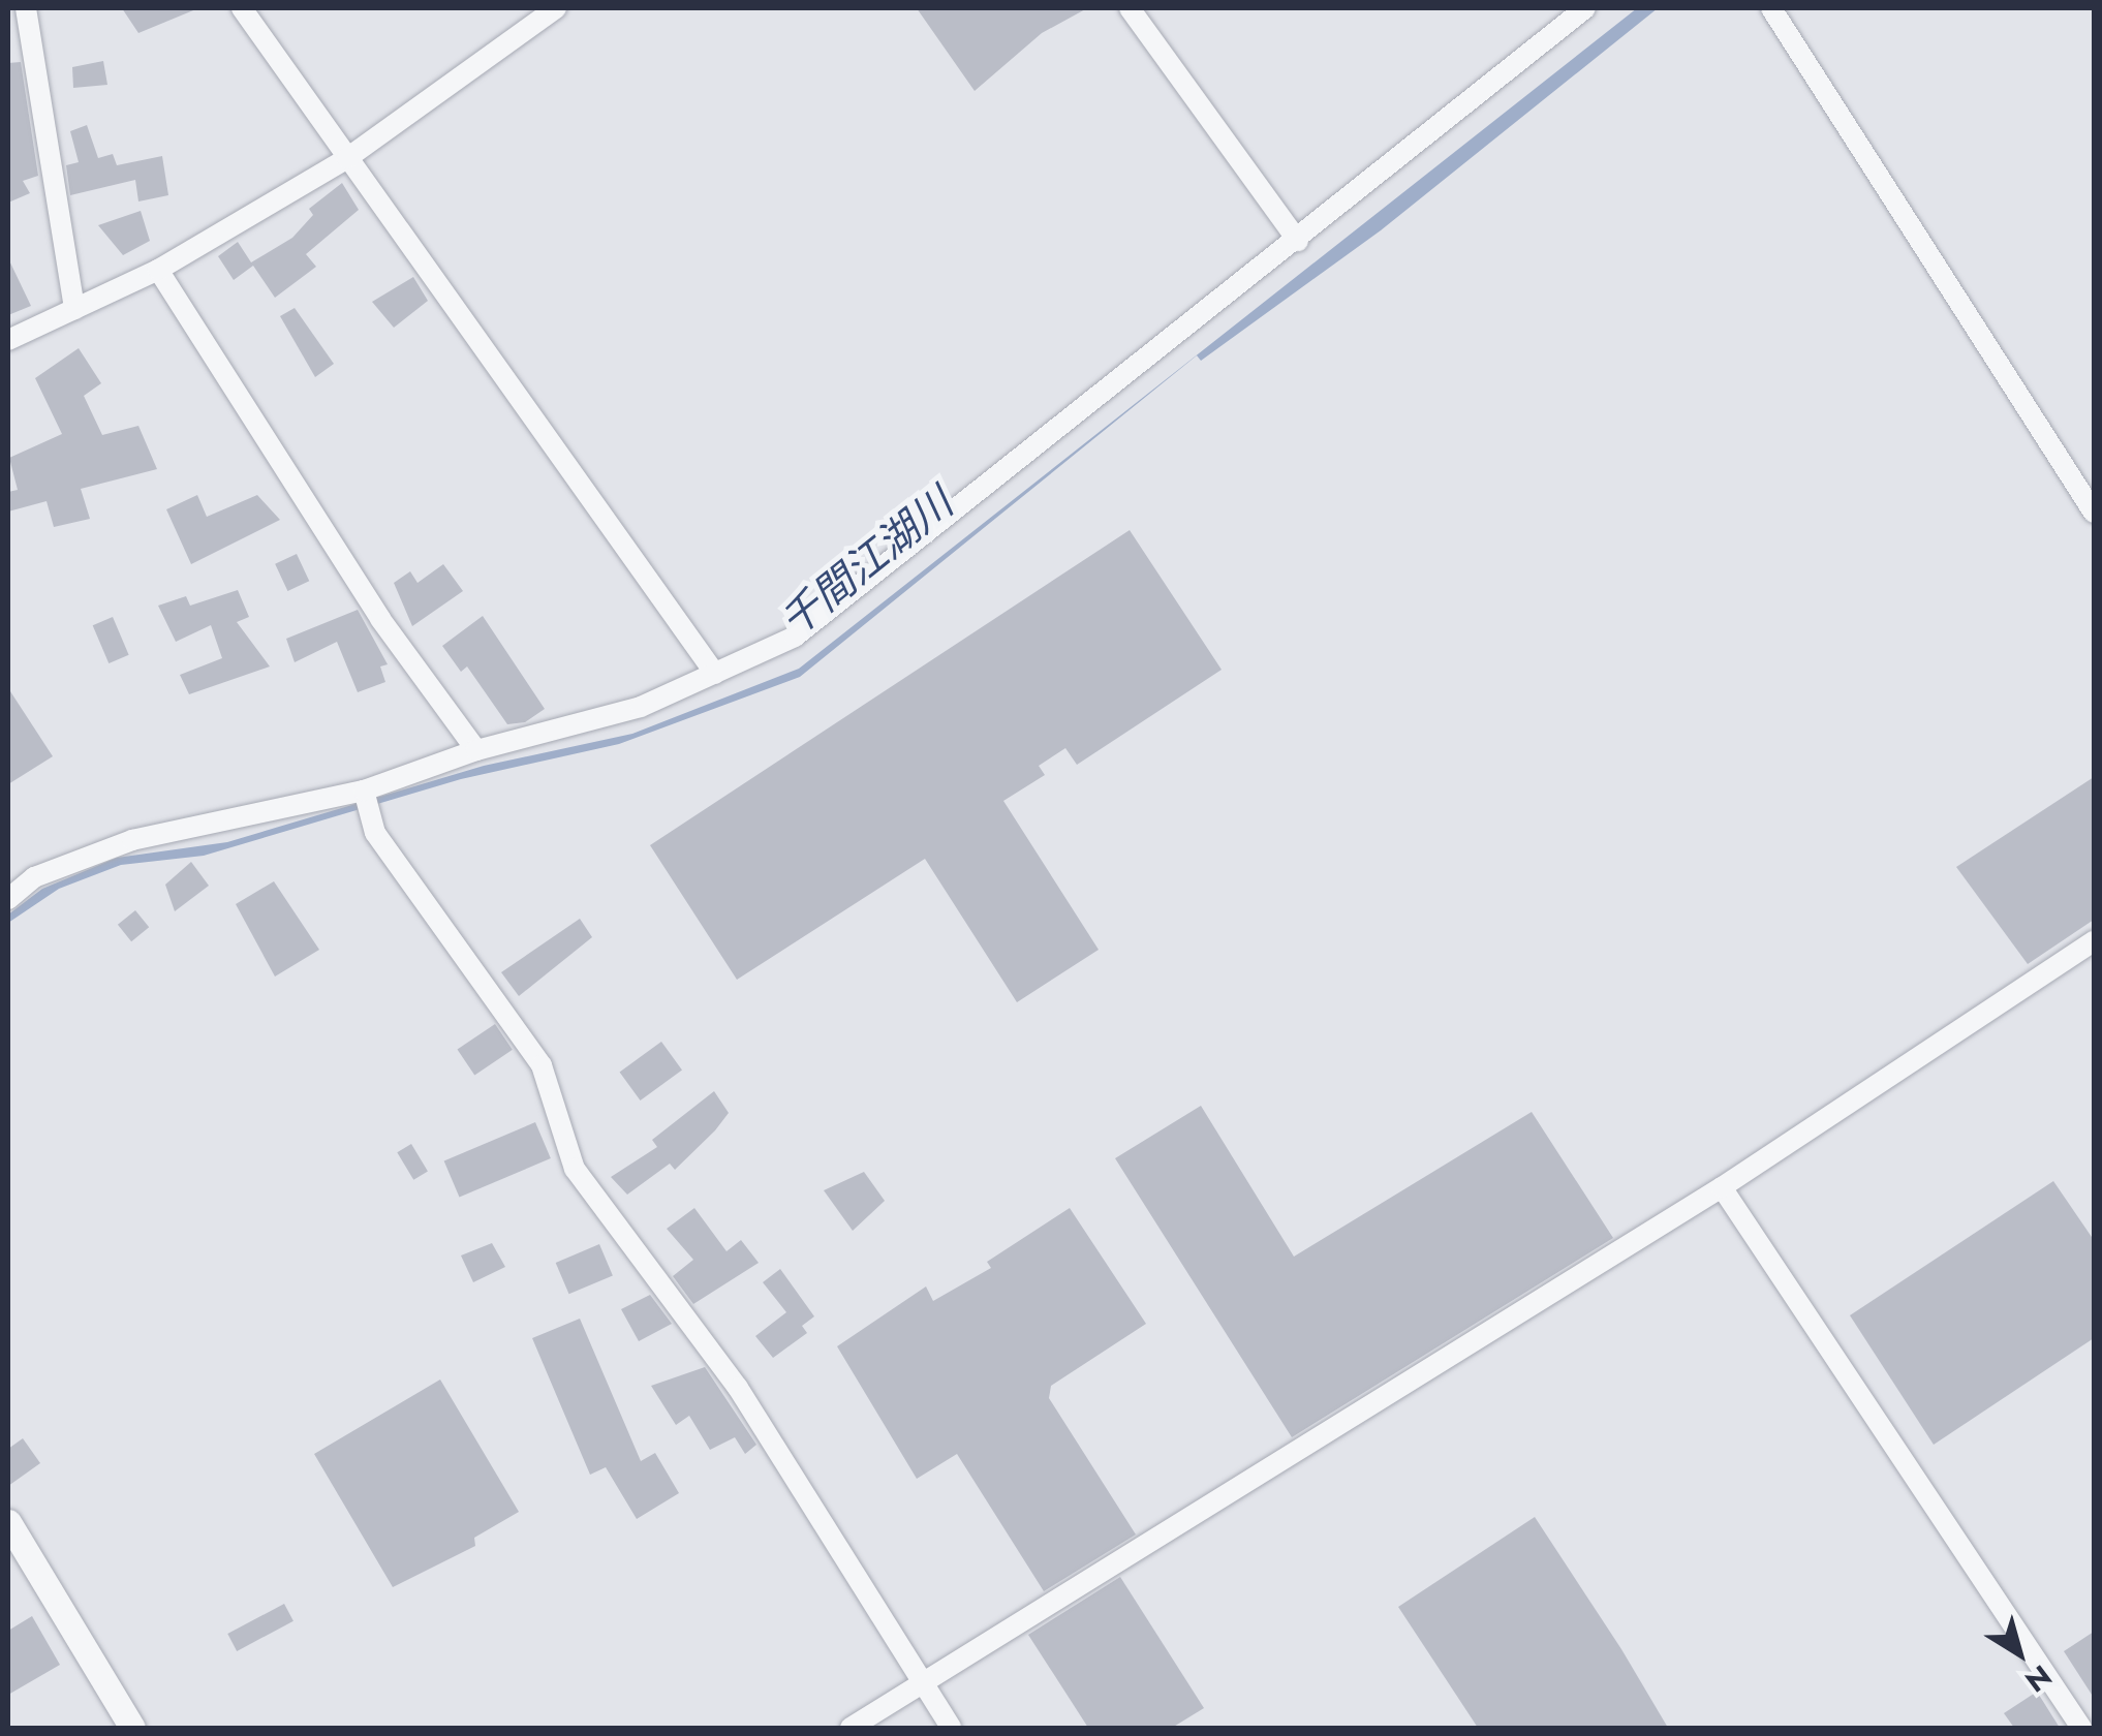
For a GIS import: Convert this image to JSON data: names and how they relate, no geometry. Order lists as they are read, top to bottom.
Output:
{
  "water": ["千間江湖川"],
  "north": "bottom right"
}
